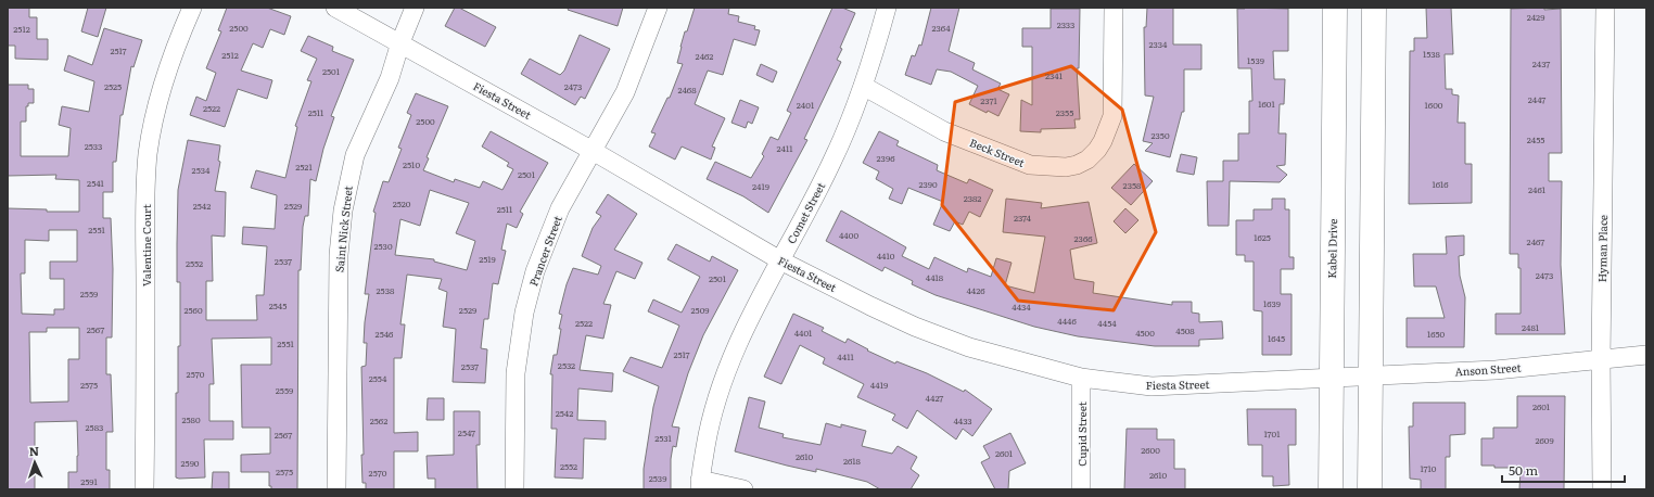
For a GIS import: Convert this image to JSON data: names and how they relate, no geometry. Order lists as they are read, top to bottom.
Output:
{
  "streets": {
    "street": [
      "Fiesta Street",
      "Beck Street",
      "Comet Street",
      "Saint Nick Street",
      "Valentine Court",
      "Kabel Drive",
      "Hyman Place",
      "Prancer Street",
      "Anson Street",
      "Cupid Street"
    ]
  },
  "crossings": [
    ["Fiesta Street", "Comet Street"],
    ["Fiesta Street", "Saint Nick Street"],
    ["Fiesta Street", "Kabel Drive"],
    ["Fiesta Street", "Prancer Street"],
    ["Fiesta Street", "Anson Street"],
    ["Fiesta Street", "Cupid Street"],
    ["Beck Street", "Comet Street"],
    ["Kabel Drive", "Anson Street"],
    ["Hyman Place", "Anson Street"]
  ],
  "house_numbers": [
    "2429",
    "2333",
    "2500",
    "2364",
    "2512",
    "2334",
    "2517",
    "1538",
    "2512",
    "2462",
    "1539",
    "2437",
    "2501",
    "2341",
    "2525",
    "2473",
    "2468",
    "2447",
    "2371",
    "1601",
    "2401",
    "1600",
    "2522",
    "2511",
    "2355",
    "2500",
    "2350",
    "2455",
    "2533",
    "2411",
    "2396",
    "2510",
    "2521",
    "2534",
    "2501",
    "2541",
    "2390",
    "1616",
    "2358",
    "2419",
    "2461",
    "2382",
    "2520",
    "2542",
    "2529",
    "2511",
    "2374",
    "2551",
    "4400",
    "1625",
    "2366",
    "2467",
    "2530",
    "4410",
    "2519",
    "2537",
    "2552",
    "2473",
    "4418",
    "2501",
    "2538",
    "4426",
    "2559",
    "1639",
    "2545",
    "4434",
    "2560",
    "2529",
    "2509",
    "4446",
    "2522",
    "4454",
    "2481",
    "2567",
    "4508",
    "4401",
    "4500",
    "2546",
    "1650",
    "1645",
    "2551",
    "2517",
    "4411",
    "2532",
    "2537",
    "2570",
    "2554",
    "2575",
    "4419",
    "2559",
    "4427",
    "2601",
    "2542",
    "2580",
    "2562",
    "4433",
    "2583",
    "2547",
    "1701",
    "2567",
    "2531",
    "2609",
    "2600",
    "2601",
    "2610",
    "2618",
    "2590",
    "2552",
    "1710",
    "2575",
    "2570",
    "2610",
    "2539",
    "2591"
  ],
  "scale_bar": "50 m",
  "north": "top"
}
